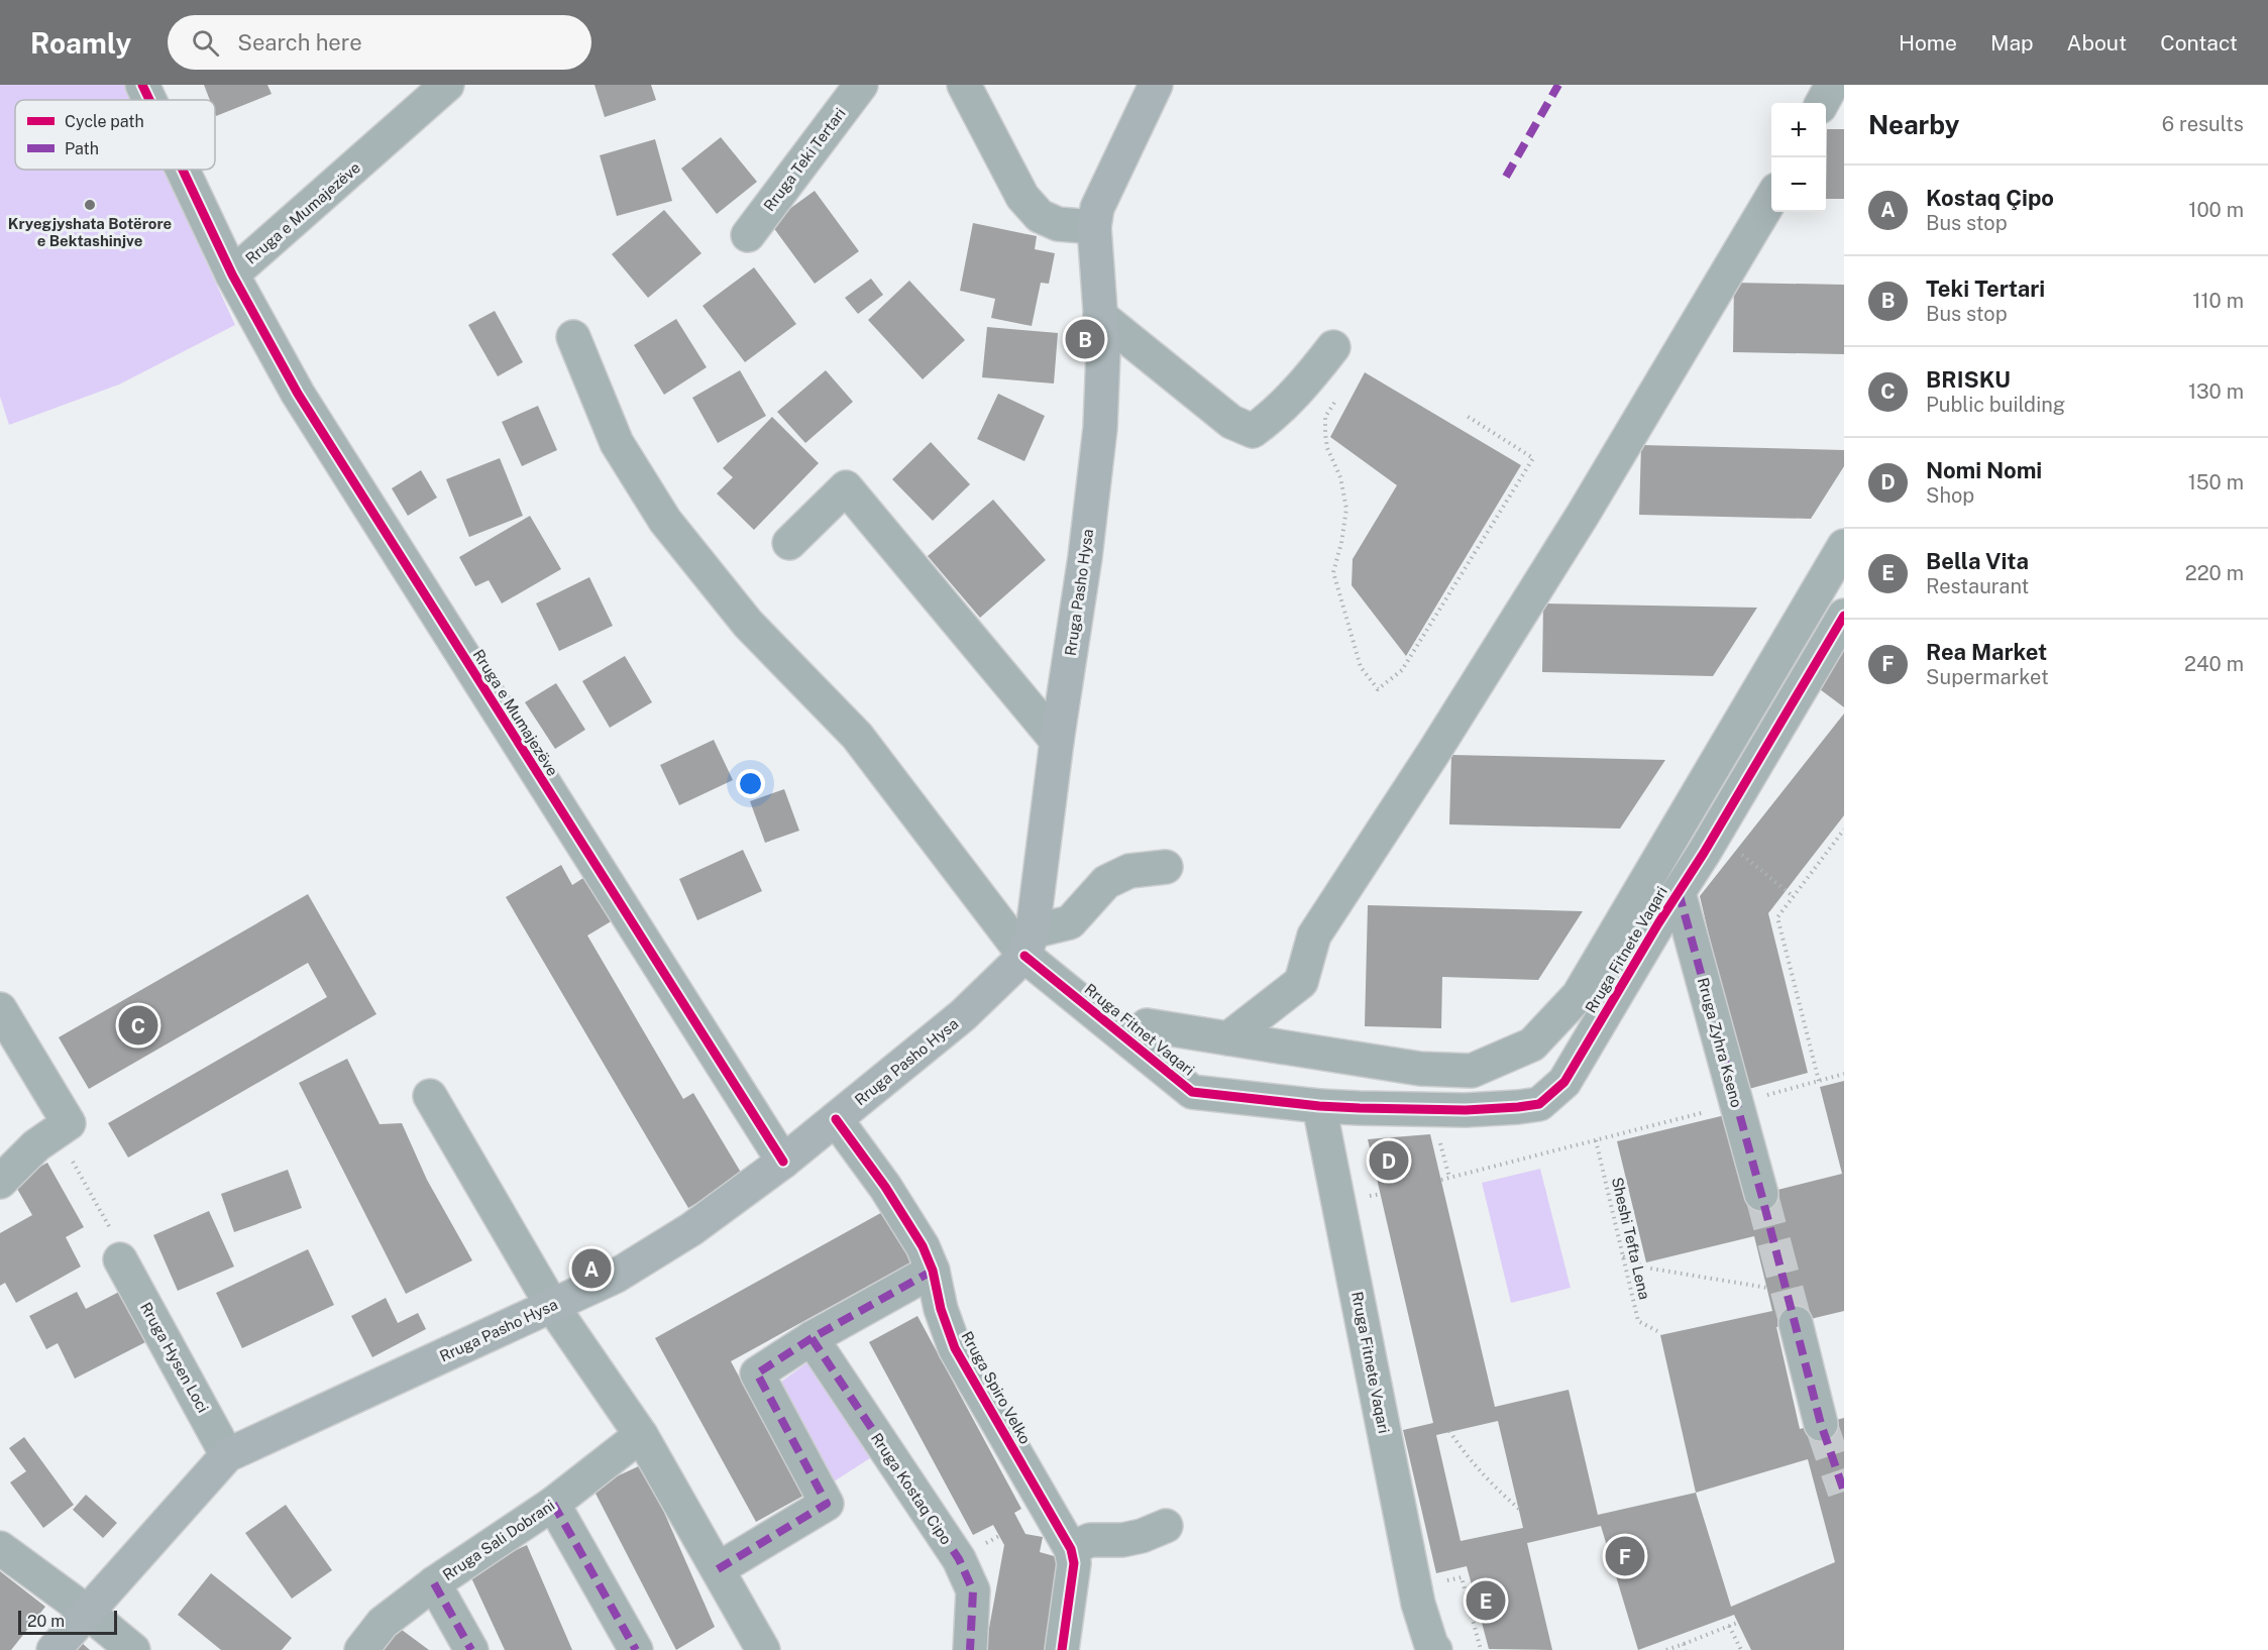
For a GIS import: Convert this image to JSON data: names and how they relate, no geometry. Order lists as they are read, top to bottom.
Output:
{
  "streets": {
    "main road": ["Rruga Pasho Hysa"],
    "street": [
      "Rruga Teki Tertari",
      "Rruga e Mumajezëve",
      "Rruga Fitnete Vaqari",
      "Rruga Fitnet Vaqari",
      "Rruga Zyhra Kseno",
      "Rruga Hysen Loci",
      "Rruga Spiro Velko",
      "Rruga Kostaq Cipo",
      "Rruga Sali Dobrani"
    ],
    "path": ["Sheshi Tefta Lena"]
  },
  "crossings": [
    ["Rruga e Mumajezëve", "Rruga Pasho Hysa"],
    ["Rruga Pasho Hysa", "Rruga Fitnet Vaqari"],
    ["Rruga Pasho Hysa", "Rruga Hysen Loci"],
    ["Rruga Pasho Hysa", "Rruga Spiro Velko"],
    ["Rruga Fitnete Vaqari", "Rruga Fitnet Vaqari"],
    ["Rruga Fitnete Vaqari", "Rruga Zyhra Kseno"]
  ],
  "places": ["Kryegjyshata Botërore e Bektashinjve"],
  "legend": ["Cycle path", "Path"],
  "scale_bar": "20 m",
  "page": {
    "header": "Roamly",
    "search": "Search here",
    "nav": [
      "Home",
      "Map",
      "About",
      "Contact"
    ],
    "heading": ["Nearby", "6 results"],
    "map_buttons": ["+", "−"],
    "list": [
      {
        "mark": "A",
        "name": "Kostaq Çipo",
        "note": "Bus stop",
        "value": "100 m"
      },
      {
        "mark": "B",
        "name": "Teki Tertari",
        "note": "Bus stop",
        "value": "110 m"
      },
      {
        "mark": "C",
        "name": "BRISKU",
        "note": "Public building",
        "value": "130 m"
      },
      {
        "mark": "D",
        "name": "Nomi Nomi",
        "note": "Shop",
        "value": "150 m"
      },
      {
        "mark": "E",
        "name": "Bella Vita",
        "note": "Restaurant",
        "value": "220 m"
      },
      {
        "mark": "F",
        "name": "Rea Market",
        "note": "Supermarket",
        "value": "240 m"
      }
    ],
    "pins": [
      "B",
      "C",
      "D",
      "A",
      "F",
      "E"
    ],
    "scale": "20 m"
  }
}
